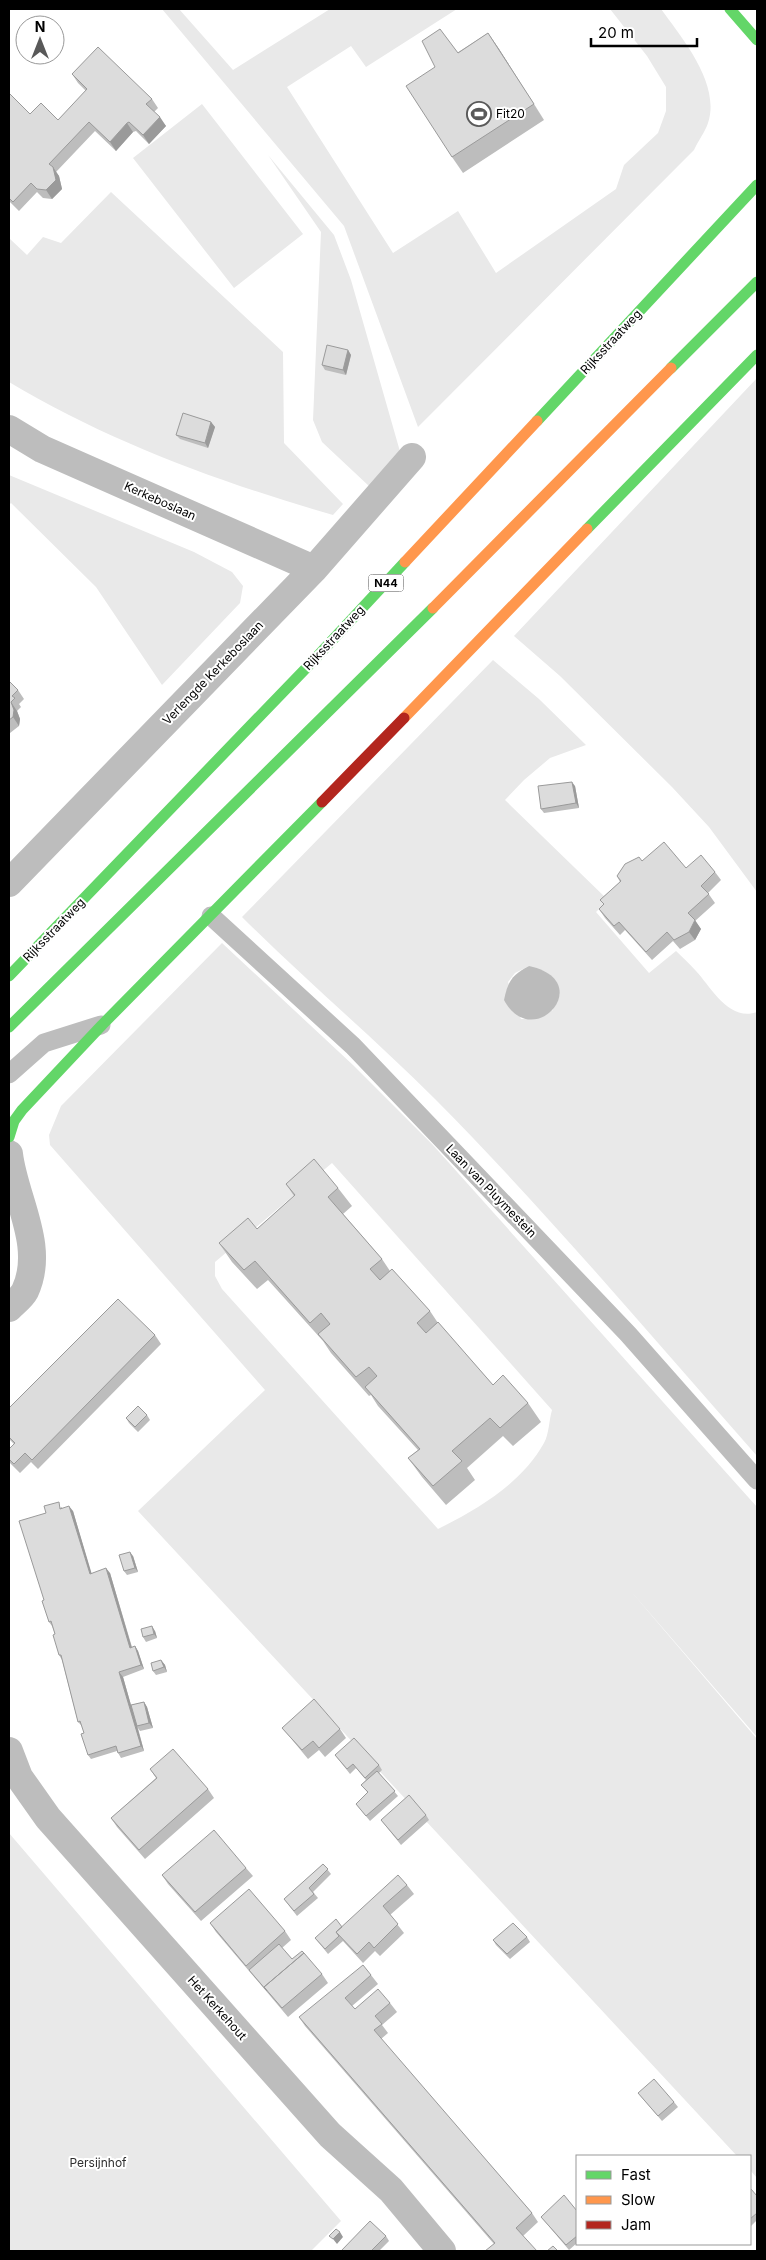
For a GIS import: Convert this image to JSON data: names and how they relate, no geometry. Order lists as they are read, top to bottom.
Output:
{
  "streets": {
    "main road": ["Rijksstraatweg", "N44"],
    "street": ["Kerkeboslaan", "Verlengde Kerkeboslaan", "Het Kerkehout"],
    "lane": ["Laan van Pluymestein"]
  },
  "crossings": [
    ["Kerkeboslaan", "Verlengde Kerkeboslaan"]
  ],
  "parks": ["Persijnhof"],
  "places": {
    "sports": ["Fit20"]
  },
  "legend": ["Fast", "Slow", "Jam"],
  "scale_bar": "20 m",
  "north": "top"
}
